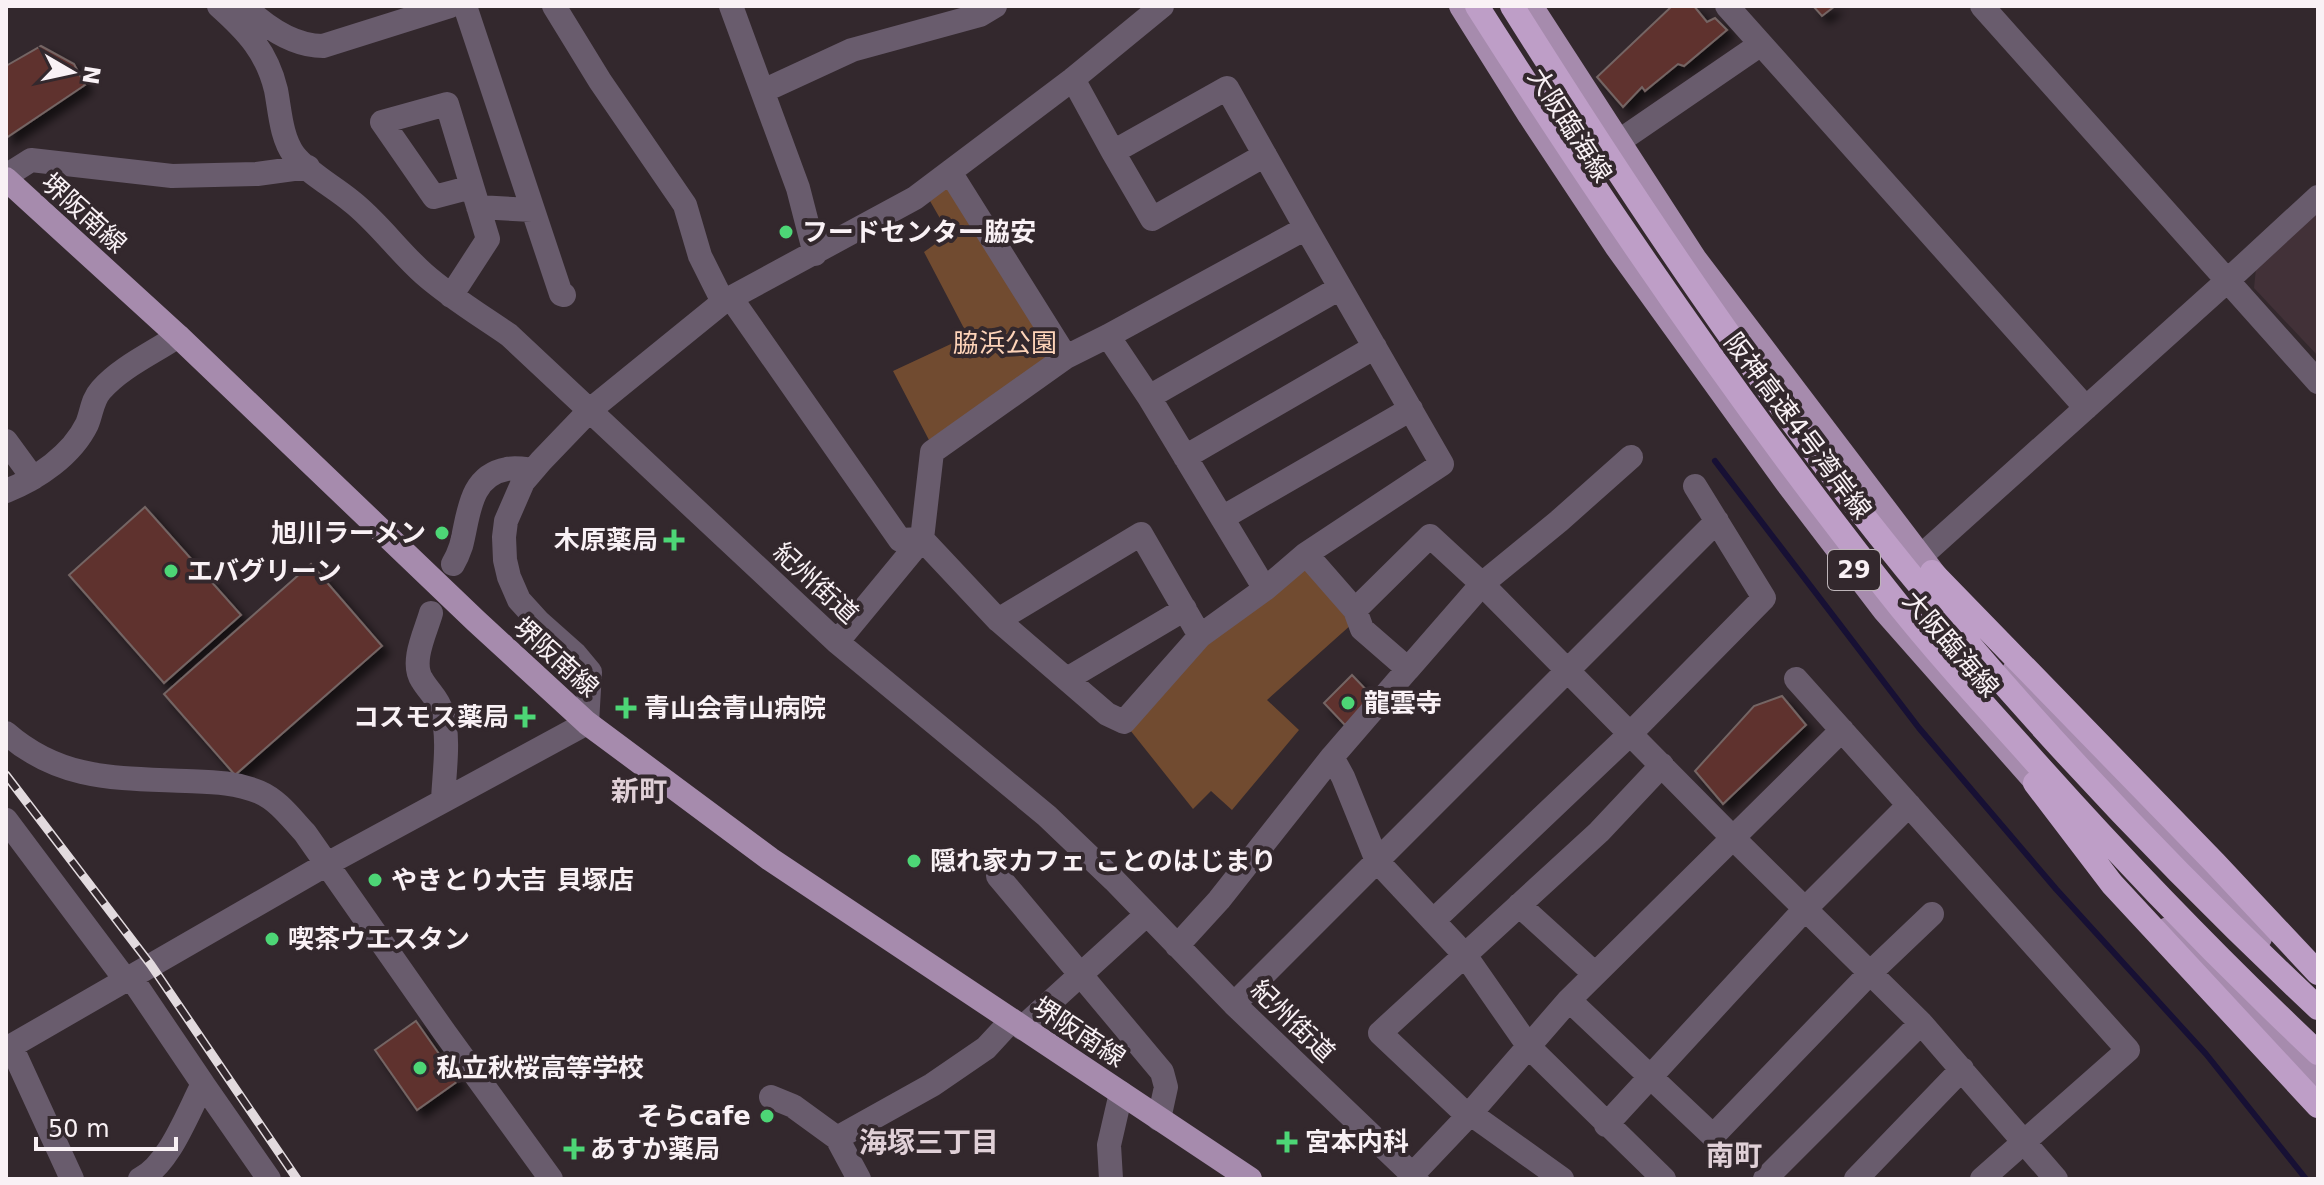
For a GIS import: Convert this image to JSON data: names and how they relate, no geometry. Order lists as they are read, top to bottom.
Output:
{
  "streets": {
    "highway": ["阪神高速4号湾岸線"],
    "main road": ["大阪臨海線", "堺阪南線", "29"],
    "street": ["紀州街道"]
  },
  "districts": ["新町", "海塚三丁目", "南町"],
  "parks": ["脇浜公園"],
  "places": {
    "other": [
      "フードセンター脇安",
      "旭川ラーメン",
      "エバグリーン",
      "龍雲寺",
      "隠れ家カフェ ことのはじまり",
      "やきとり大吉 貝塚店",
      "喫茶ウエスタン",
      "私立秋桜高等学校",
      "そらcafe"
    ],
    "health": [
      "木原薬局",
      "青山会青山病院",
      "コスモス薬局",
      "宮本内科",
      "あすか薬局"
    ]
  },
  "scale_bar": "50 m",
  "north": "right"
}
